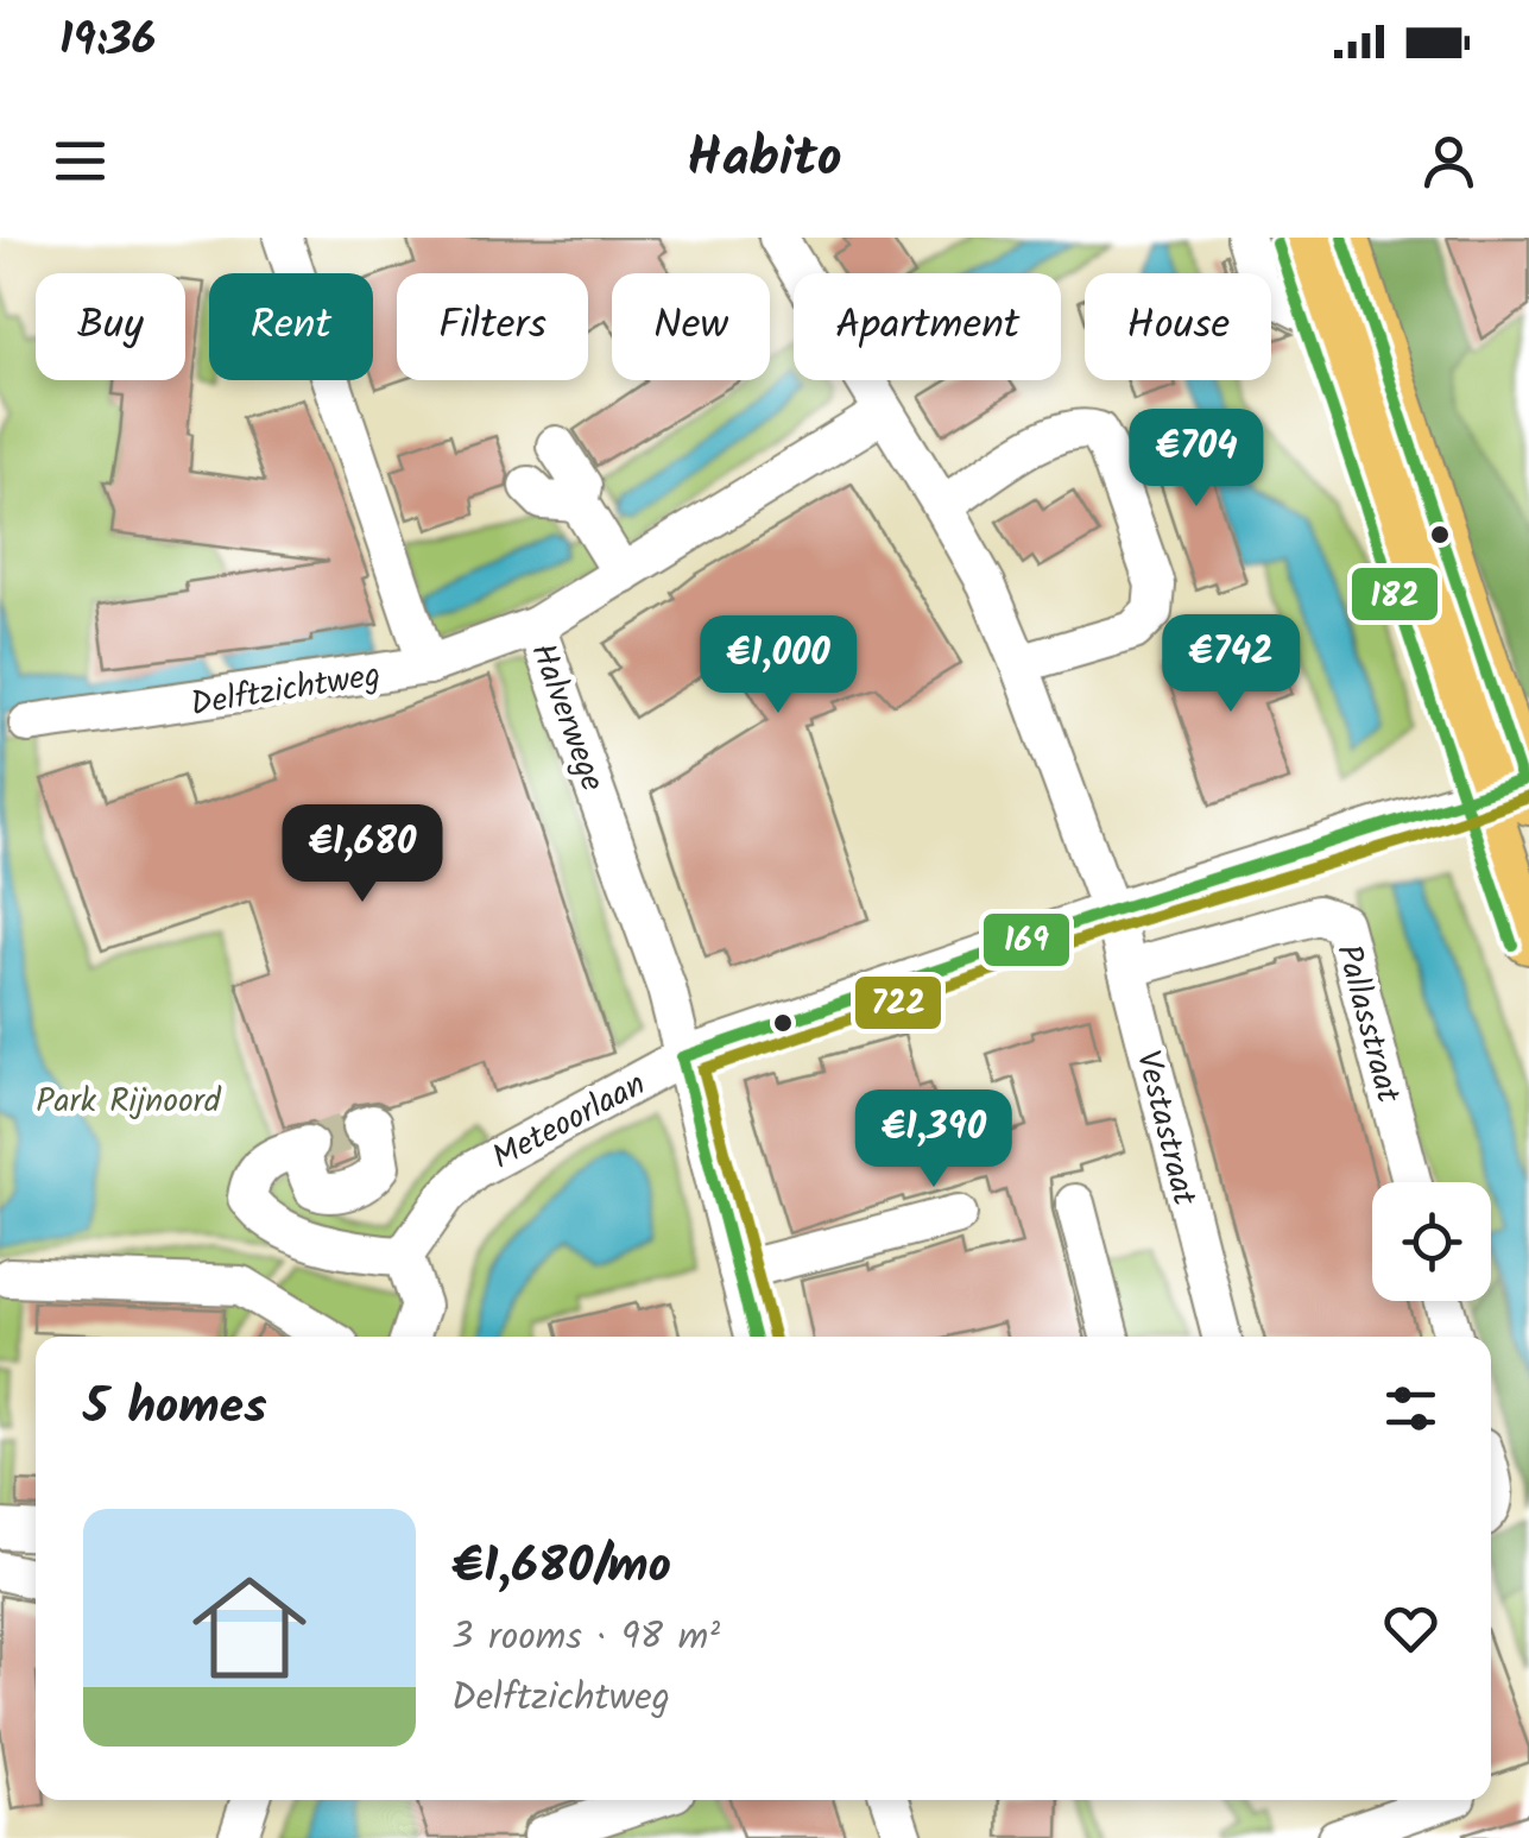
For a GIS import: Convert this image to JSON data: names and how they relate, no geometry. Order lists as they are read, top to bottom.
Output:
{
  "streets": {
    "street": [
      "Delftzichtweg",
      "Halverwege",
      "Pallasstraat",
      "Meteoorlaan",
      "Vestastraat"
    ]
  },
  "crossings": [
    ["Delftzichtweg", "Halverwege"],
    ["Halverwege", "Meteoorlaan"],
    ["Halverwege", "Vestastraat"],
    ["Pallasstraat", "Vestastraat"],
    ["Meteoorlaan", "Vestastraat"]
  ],
  "parks": ["Park Rijnoord"],
  "lines": ["transit line 169", "transit line 182", "transit line 722"],
  "page": {
    "status": "19:36",
    "header": "Habito",
    "chip": [
      "Buy",
      "Rent",
      "Filters",
      "New",
      "Apartment",
      "House"
    ],
    "price": [
      "€704",
      "€742",
      "€1,000",
      "€1,680",
      "€1,390"
    ],
    "heading": "5 homes",
    "list": [
      {
        "name": "€1,680/mo",
        "note": "3 rooms · 98 m² · Delftzichtweg"
      }
    ]
  }
}
